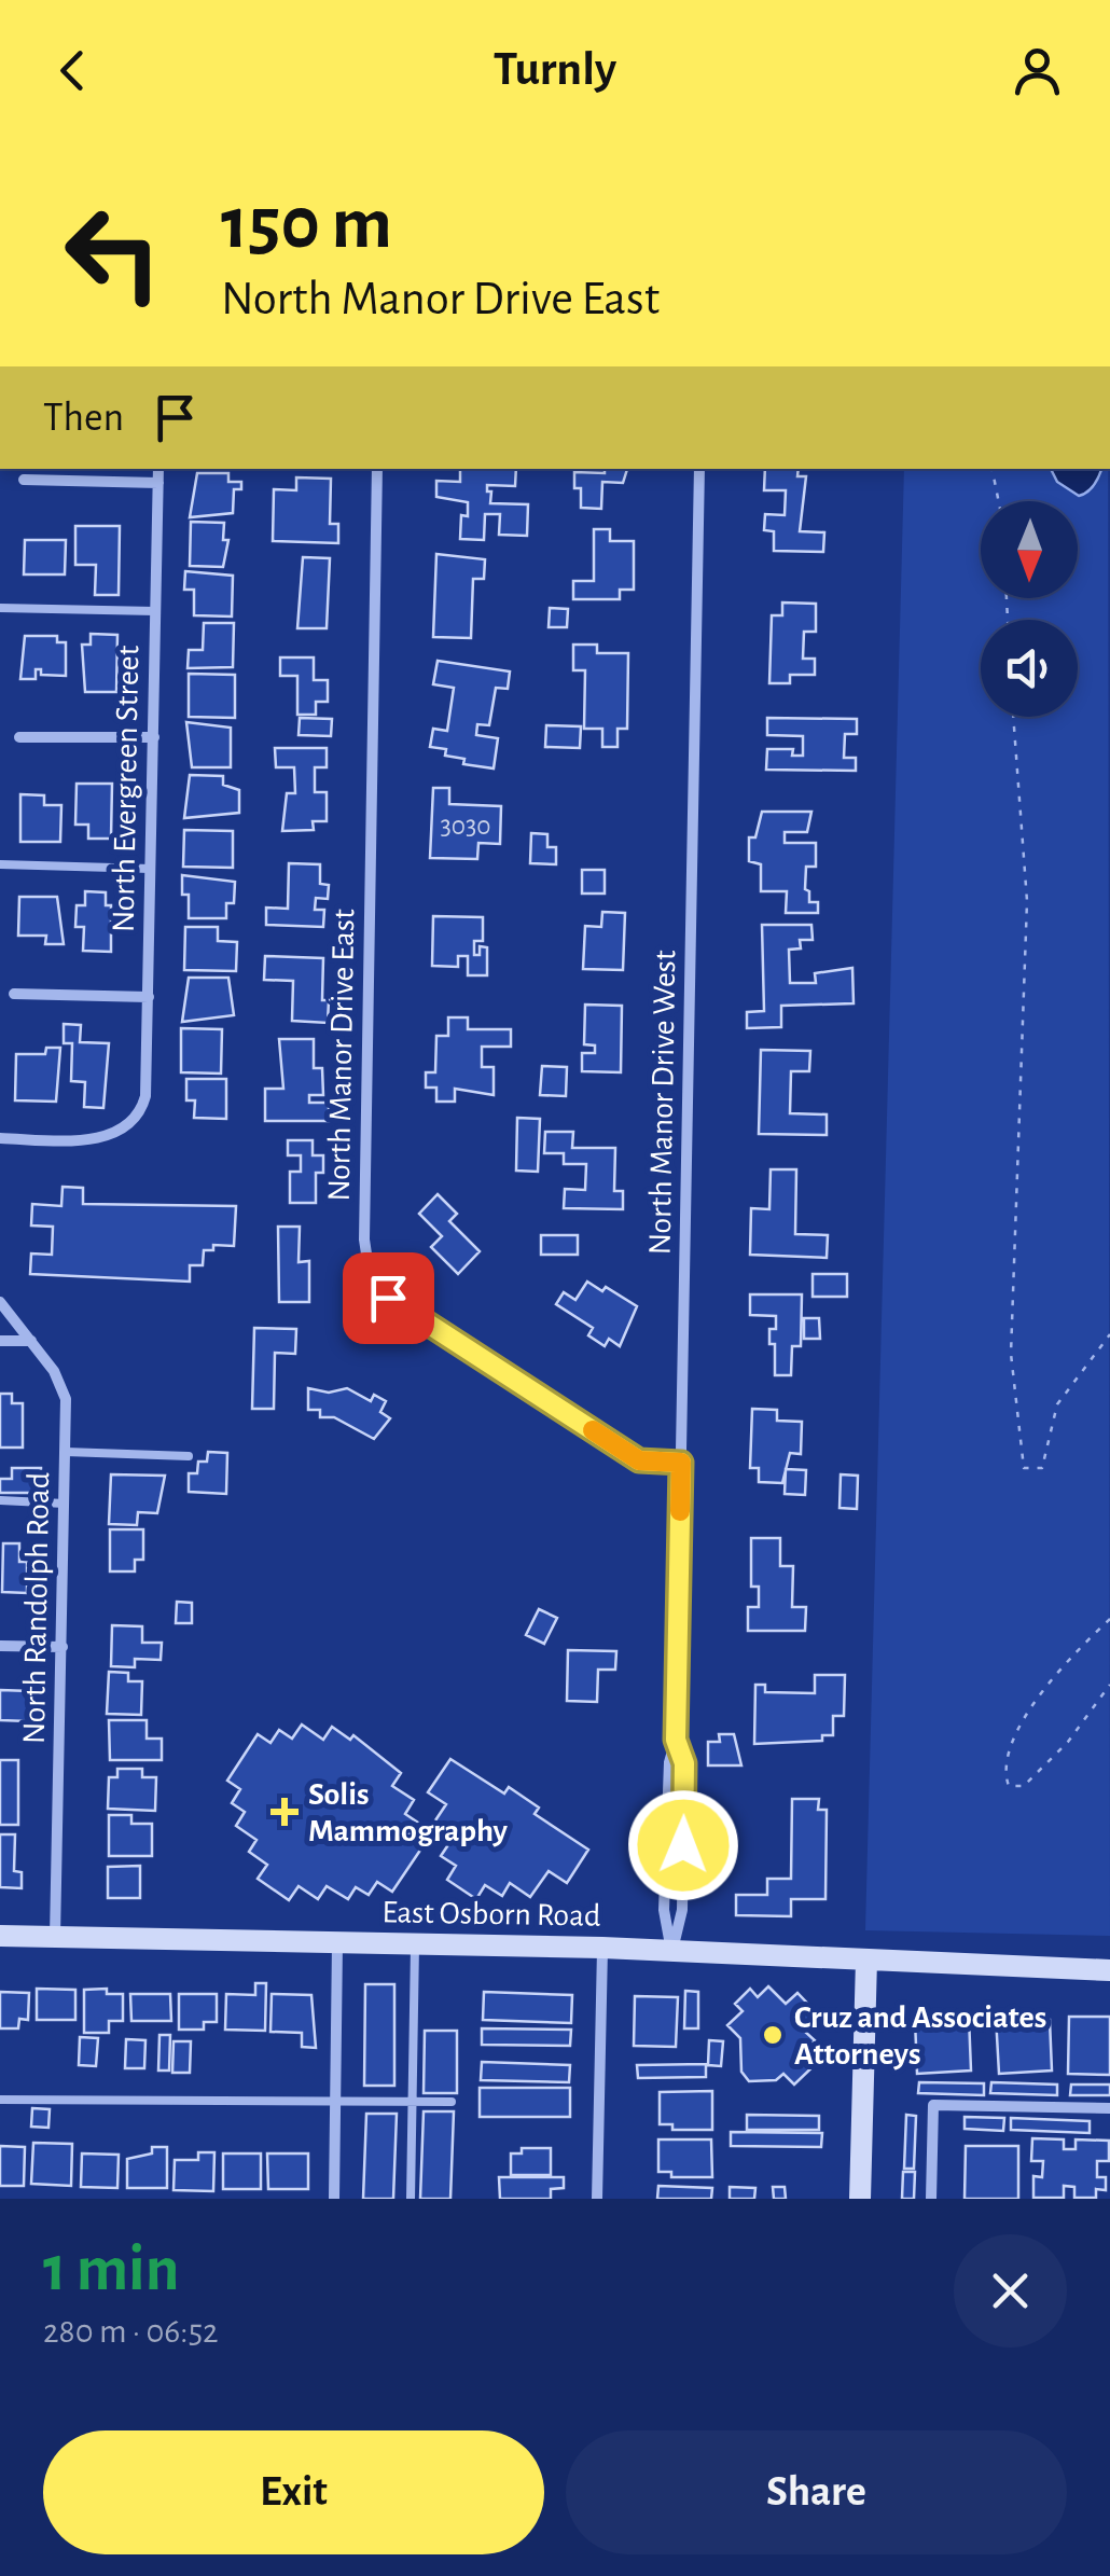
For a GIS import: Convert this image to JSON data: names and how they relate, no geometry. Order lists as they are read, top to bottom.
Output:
{
  "streets": {
    "main road": ["East Osborn Road"],
    "street": [
      "North Evergreen Street",
      "North Manor Drive East",
      "North Manor Drive West",
      "North Randolph Road"
    ]
  },
  "crossings": [
    ["North Manor Drive East", "North Manor Drive West"],
    ["North Manor Drive West", "East Osborn Road"],
    ["North Randolph Road", "East Osborn Road"]
  ],
  "places": {
    "health": ["Solis Mammography"],
    "other": ["Cruz and Associates Attorneys"]
  },
  "house_numbers": ["3030"],
  "north": "bottom",
  "page": {
    "header": "Turnly",
    "turn": ["150 m", "North Manor Drive East"],
    "then": "Then",
    "heading": ["1 min", "280 m · 06:52"],
    "buttons": ["Exit", "Share"]
  }
}
